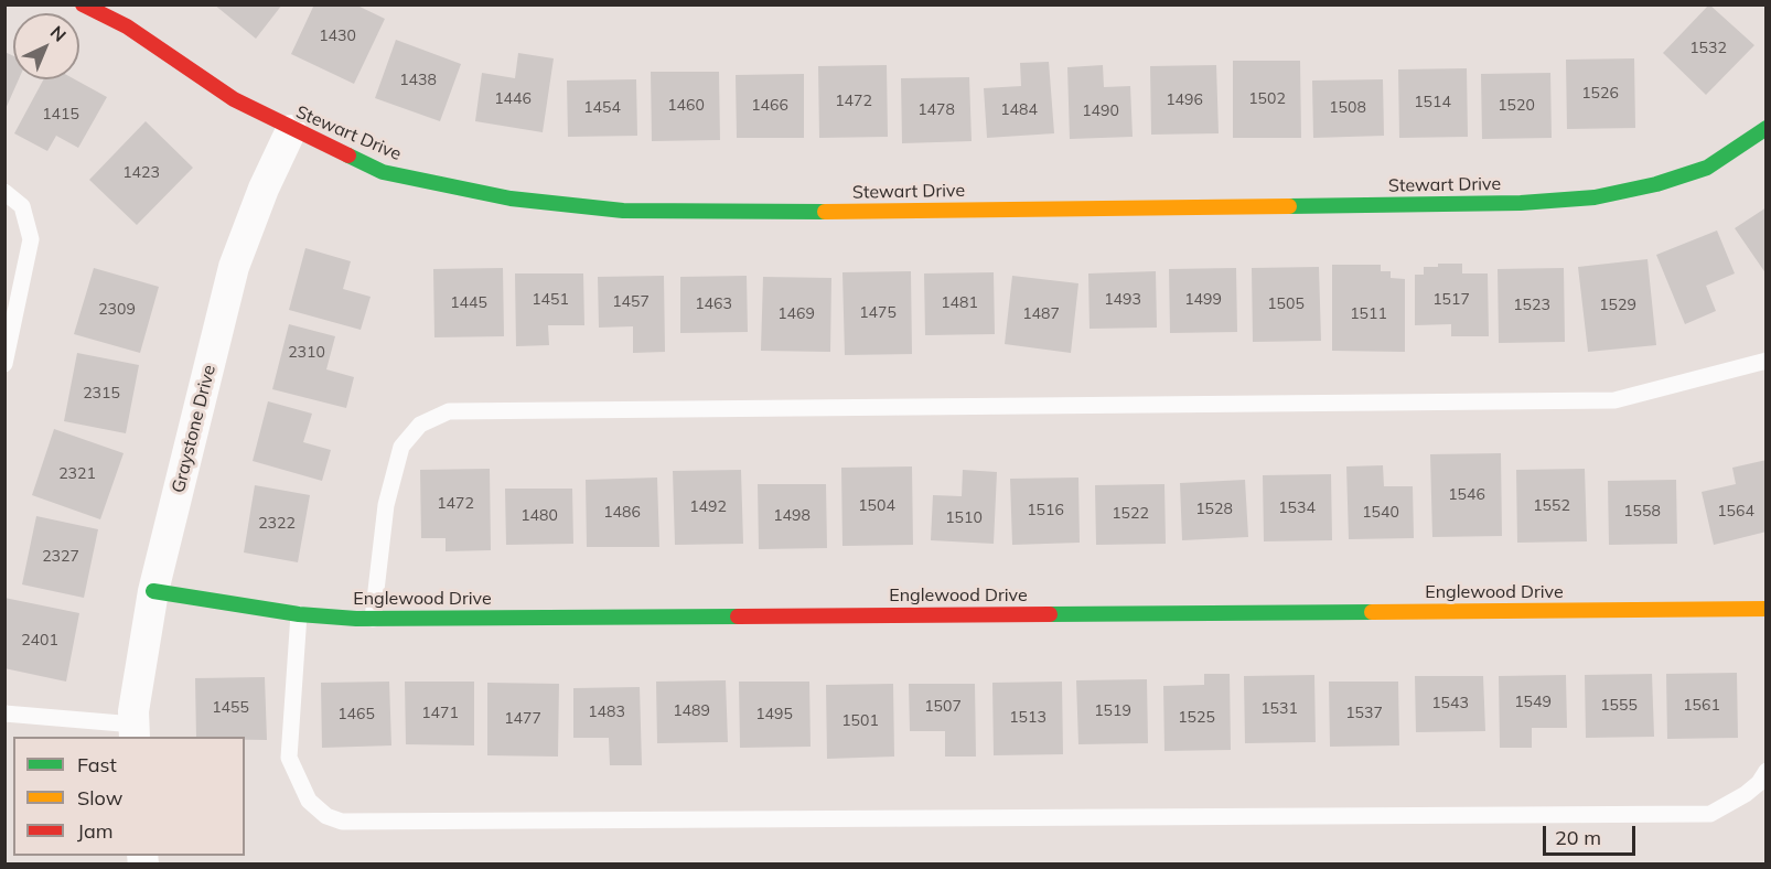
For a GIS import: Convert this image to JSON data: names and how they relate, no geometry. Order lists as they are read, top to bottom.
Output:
{
  "streets": {
    "street": ["Stewart Drive", "Graystone Drive", "Englewood Drive"]
  },
  "crossings": [
    ["Stewart Drive", "Graystone Drive"],
    ["Graystone Drive", "Englewood Drive"]
  ],
  "house_numbers": [
    "1430",
    "1532",
    "1438",
    "1526",
    "1446",
    "1502",
    "1496",
    "1472",
    "1514",
    "1460",
    "1466",
    "1520",
    "1454",
    "1508",
    "1478",
    "1484",
    "1490",
    "1415",
    "1423",
    "1451",
    "1493",
    "1499",
    "1517",
    "1457",
    "1445",
    "1481",
    "1463",
    "1505",
    "1523",
    "1529",
    "2309",
    "1475",
    "1469",
    "1487",
    "1511",
    "2310",
    "2315",
    "2321",
    "1546",
    "1472",
    "1504",
    "1552",
    "1492",
    "1534",
    "1528",
    "1516",
    "1558",
    "1564",
    "1486",
    "1540",
    "1522",
    "1480",
    "1498",
    "1510",
    "2322",
    "2327",
    "2401",
    "1549",
    "1543",
    "1555",
    "1561",
    "1507",
    "1455",
    "1531",
    "1489",
    "1519",
    "1483",
    "1471",
    "1537",
    "1465",
    "1495",
    "1513",
    "1525",
    "1477",
    "1501"
  ],
  "legend": ["Fast", "Slow", "Jam"],
  "scale_bar": "20 m",
  "north": "top right"
}
